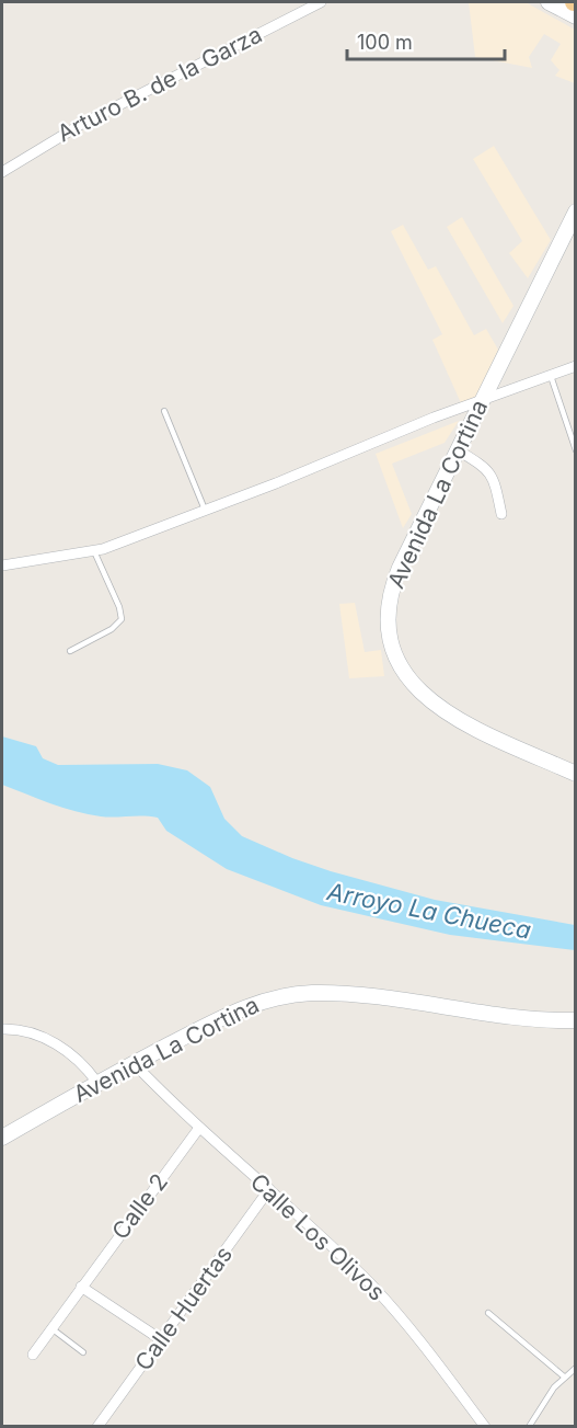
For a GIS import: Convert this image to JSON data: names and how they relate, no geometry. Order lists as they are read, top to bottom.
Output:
{
  "streets": {
    "main road": ["Avenida La Cortina"],
    "street": [
      "Arturo B. de la Garza",
      "Calle 2",
      "Calle Los Olivos",
      "Calle Huertas"
    ]
  },
  "crossings": [
    ["Avenida La Cortina", "Calle Los Olivos"],
    ["Calle 2", "Calle Los Olivos"],
    ["Calle Los Olivos", "Calle Huertas"]
  ],
  "water": ["Arroyo La Chueca"],
  "scale_bar": "100 m"
}
